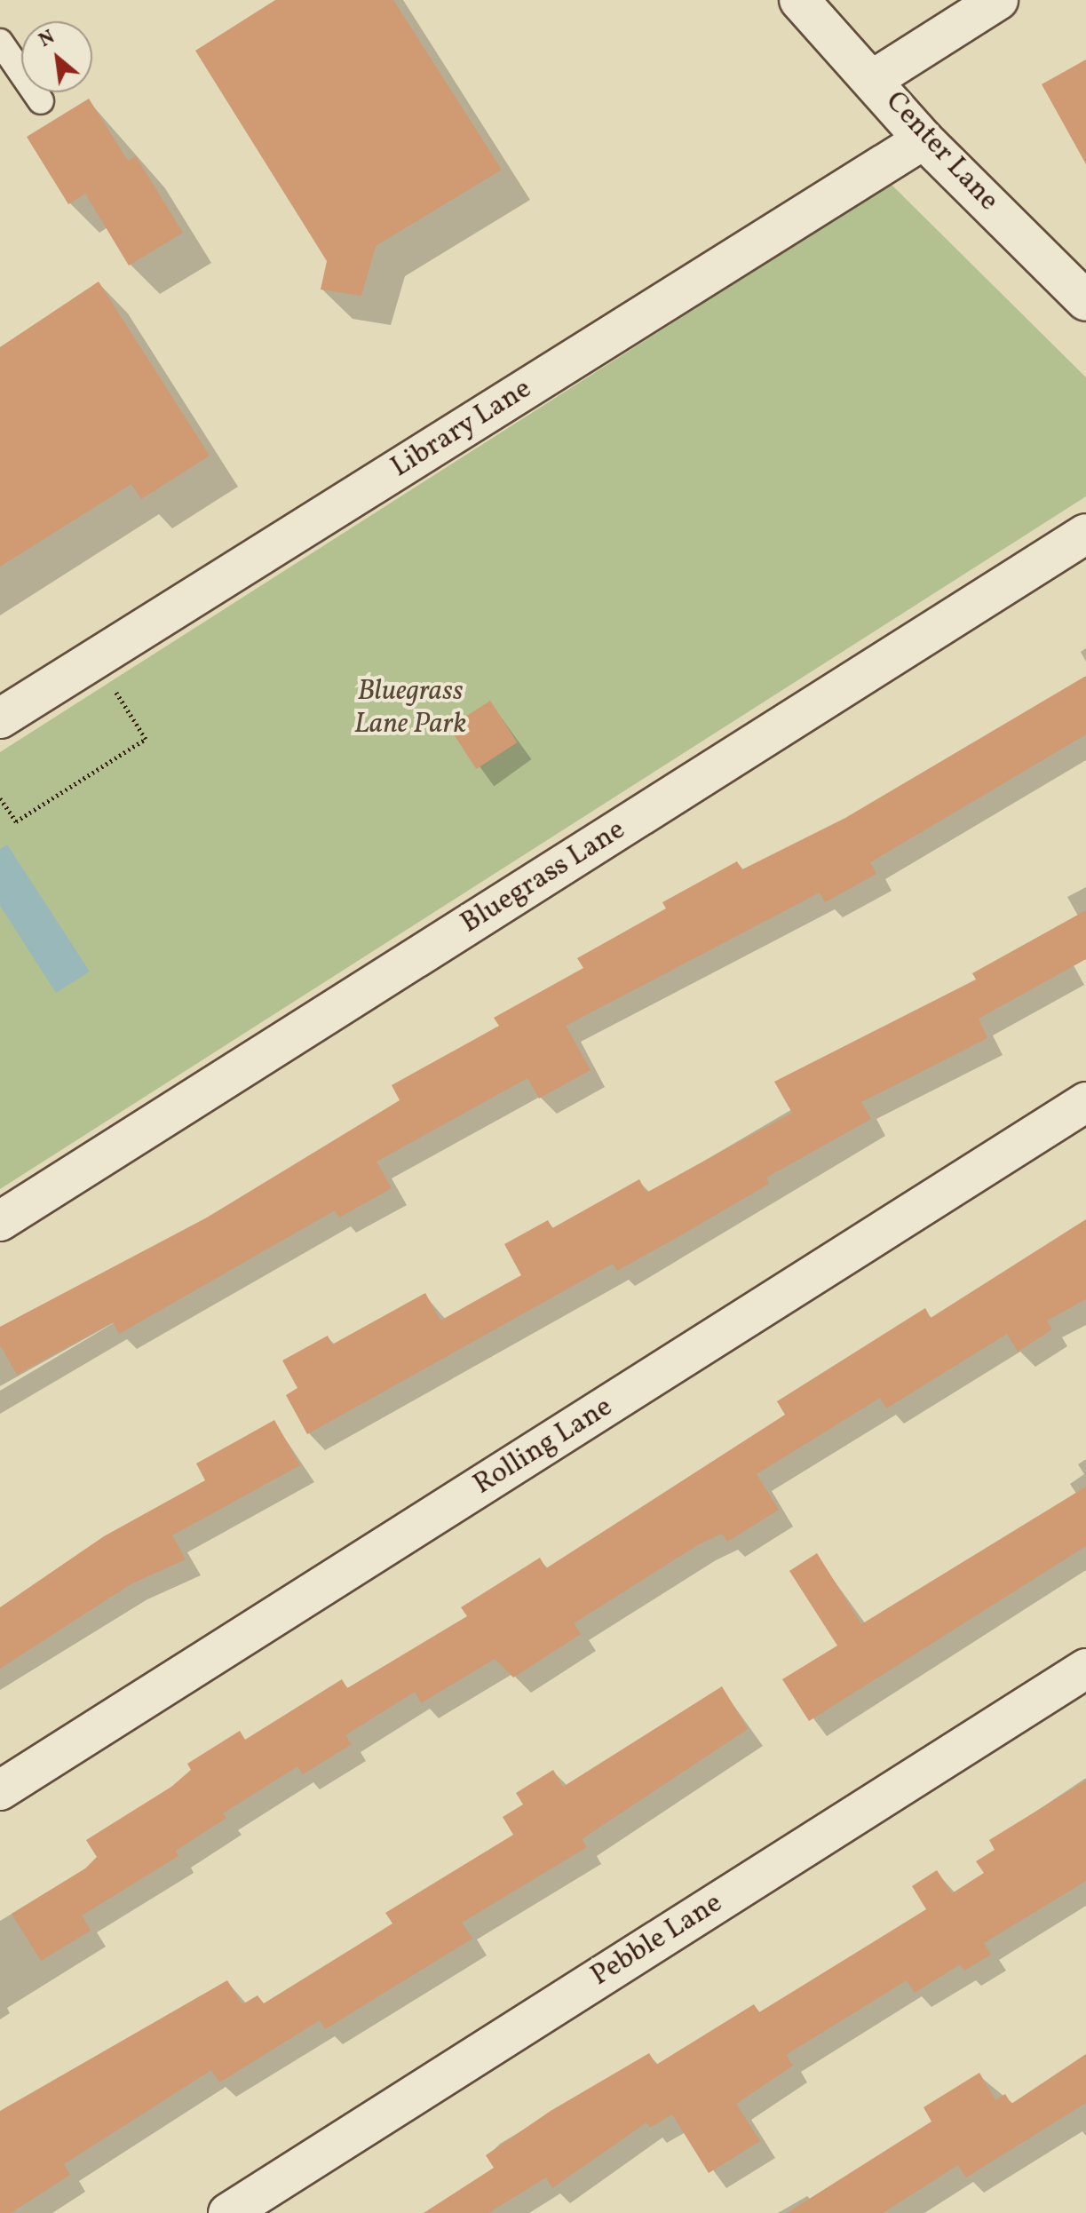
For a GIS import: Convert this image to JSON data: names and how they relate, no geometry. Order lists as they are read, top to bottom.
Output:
{
  "streets": {
    "street": [
      "Center Lane",
      "Library Lane",
      "Bluegrass Lane",
      "Rolling Lane",
      "Pebble Lane"
    ]
  },
  "crossings": [
    ["Center Lane", "Library Lane"]
  ],
  "parks": ["Bluegrass Lane Park"],
  "north": "top left"
}
